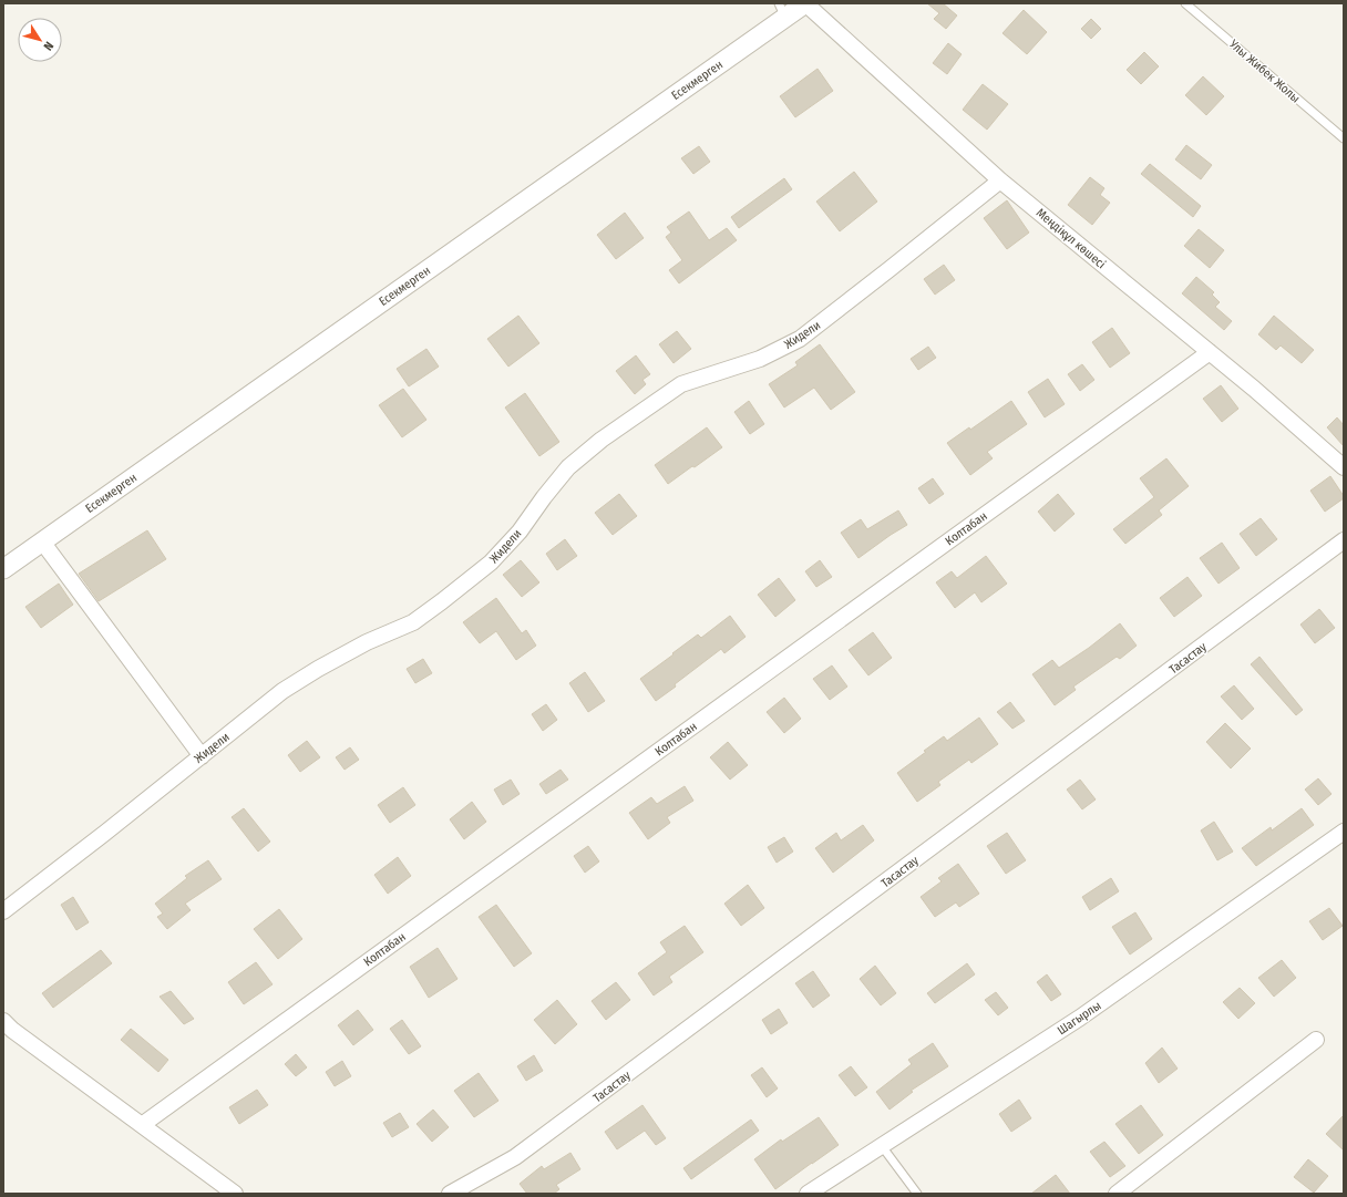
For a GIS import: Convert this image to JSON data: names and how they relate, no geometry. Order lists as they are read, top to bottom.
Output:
{
  "streets": {
    "street": [
      "Eсекмерген",
      "Меңдіқұл көшесі",
      "Жидели",
      "Колтабан",
      "Тасастау",
      "Шагырлы"
    ],
    "lane": ["Улы Жибек Жолы"]
  },
  "crossings": [
    ["Eсекмерген", "Меңдіқұл көшесі"],
    ["Меңдіқұл көшесі", "Жидели"],
    ["Меңдіқұл көшесі", "Колтабан"]
  ],
  "north": "bottom right"
}
